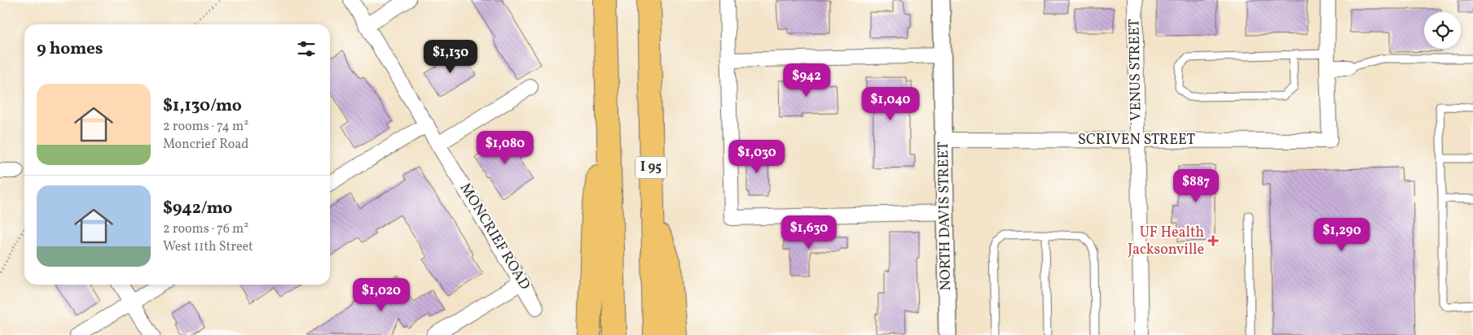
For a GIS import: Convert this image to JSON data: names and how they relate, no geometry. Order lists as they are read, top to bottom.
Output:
{
  "streets": {
    "highway": ["I 95"],
    "street": [
      "VENUS STREET",
      "SCRIVEN STREET",
      "NORTH DAVIS STREET",
      "MONCRIEF ROAD"
    ]
  },
  "crossings": [
    ["VENUS STREET", "SCRIVEN STREET"],
    ["SCRIVEN STREET", "NORTH DAVIS STREET"]
  ],
  "places": {
    "health": ["UF Health Jacksonville"]
  },
  "page": {
    "heading": "9 homes",
    "price": [
      "$1,130",
      "$942",
      "$1,040",
      "$1,080",
      "$1,030",
      "$887",
      "$1,630",
      "$1,290",
      "$1,020"
    ],
    "list": [
      {
        "name": "$1,130/mo",
        "note": "2 rooms · 74 m² · Moncrief Road"
      },
      {
        "name": "$942/mo",
        "note": "2 rooms · 76 m² · West 11th Street"
      }
    ]
  }
}
